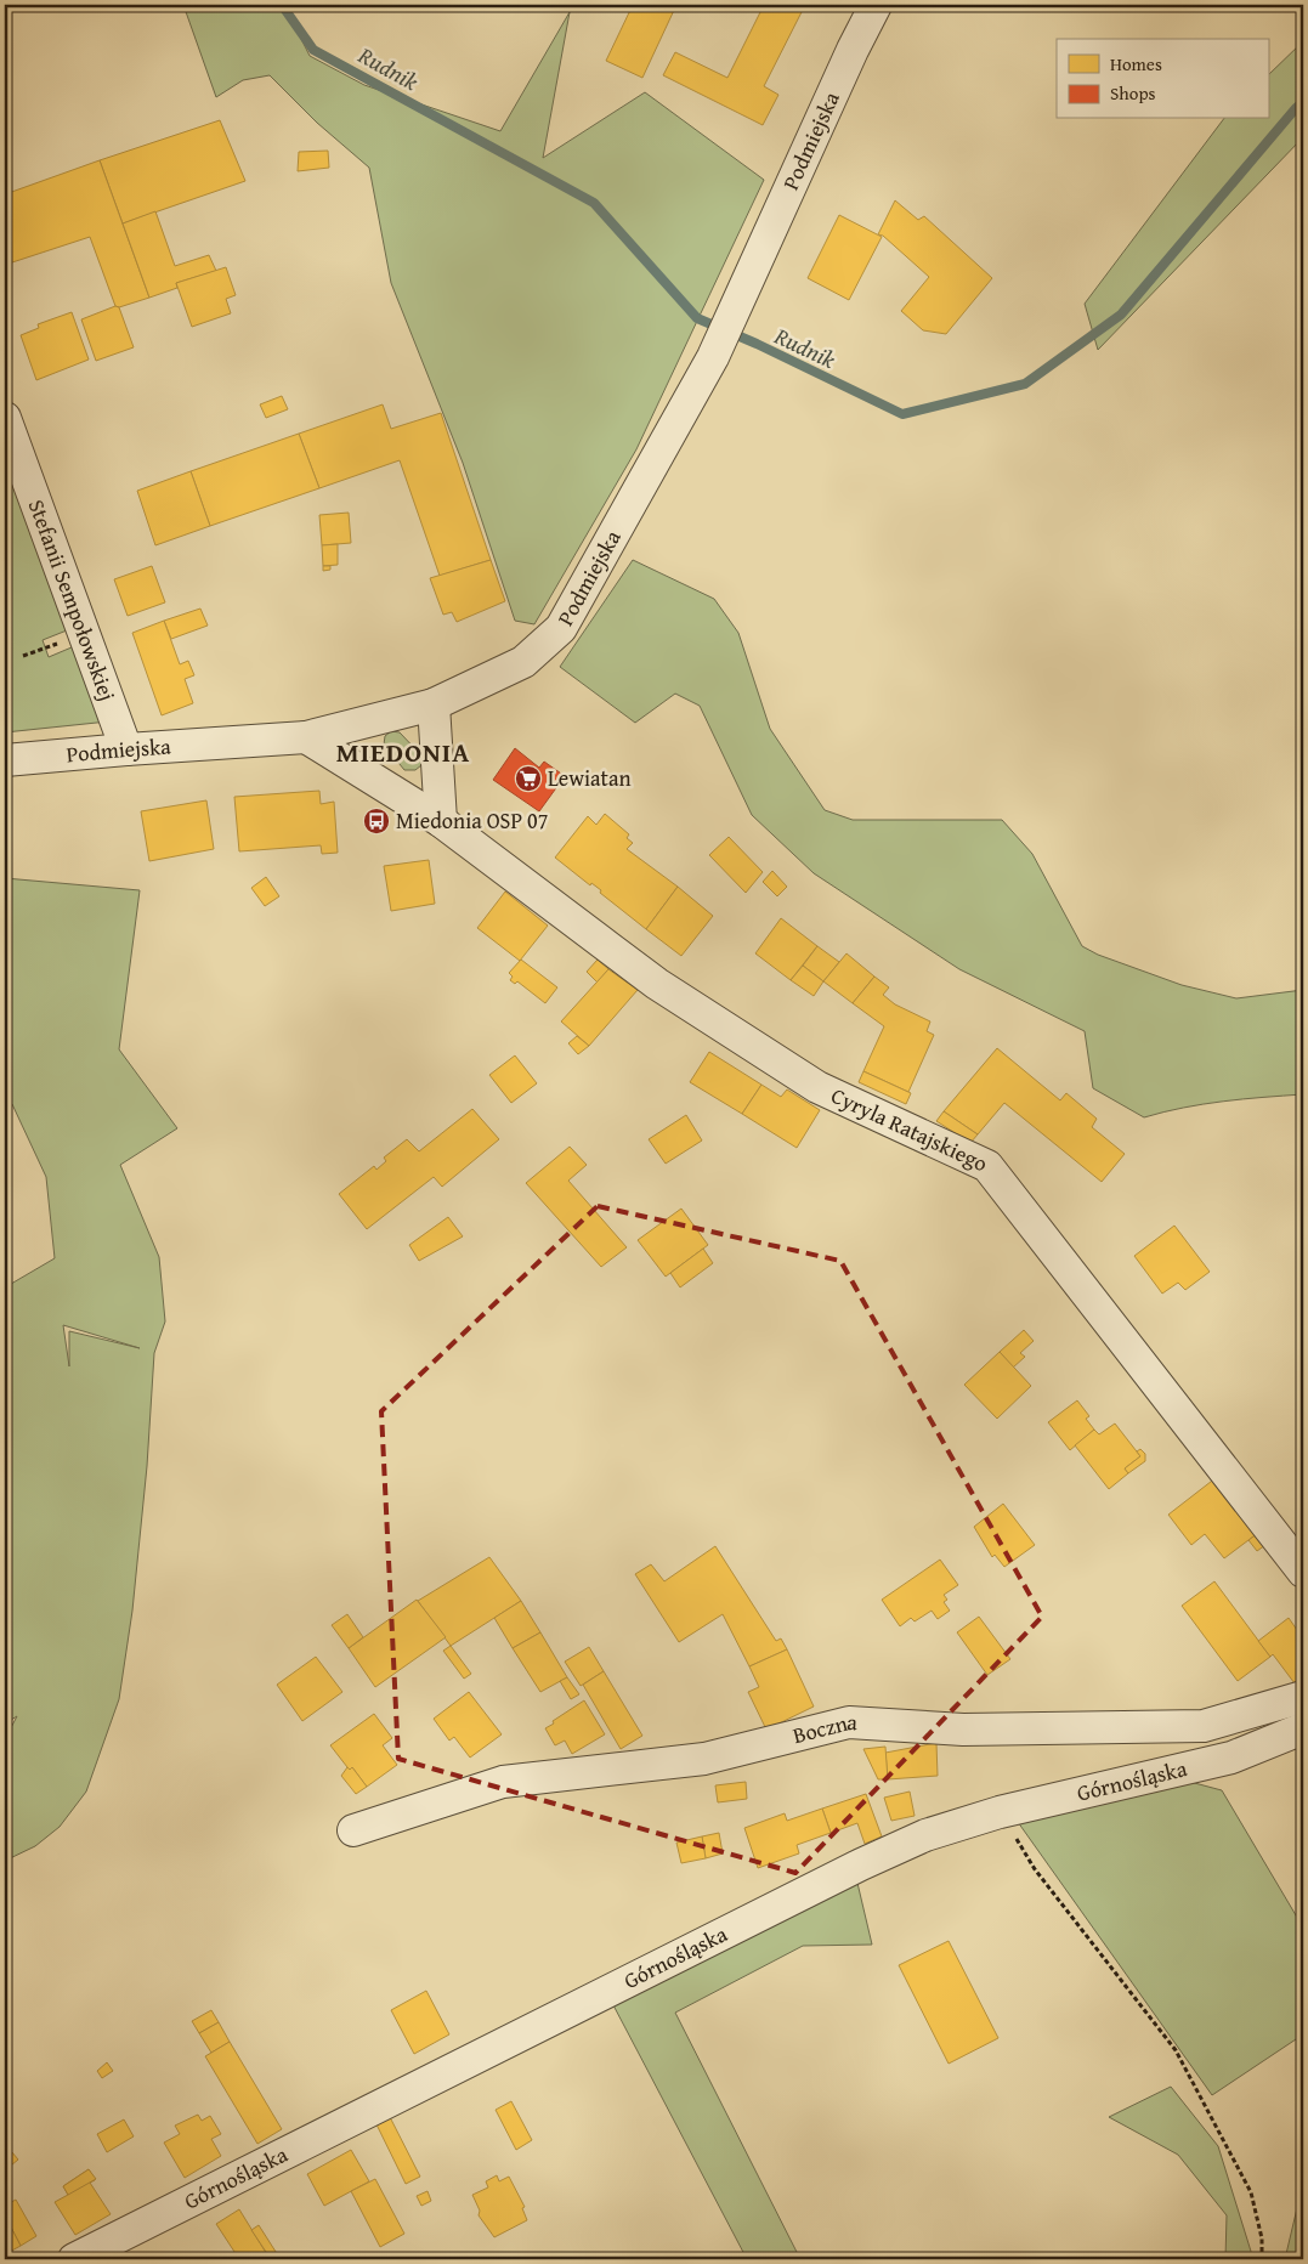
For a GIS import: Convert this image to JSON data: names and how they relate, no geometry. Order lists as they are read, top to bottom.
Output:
{
  "streets": {
    "street": [
      "Podmiejska",
      "Stefanii Sempołowskiej",
      "Cyryla Ratajskiego",
      "Boczna",
      "Górnośląska"
    ]
  },
  "crossings": [
    ["Podmiejska", "Stefanii Sempołowskiej"],
    ["Podmiejska", "Cyryla Ratajskiego"]
  ],
  "districts": ["MIEDONIA"],
  "water": ["Rudnik"],
  "places": {
    "supermarket": ["Lewiatan"],
    "bus stop": ["Miedonia OSP 07"]
  },
  "legend": ["Homes", "Shops"]
}
